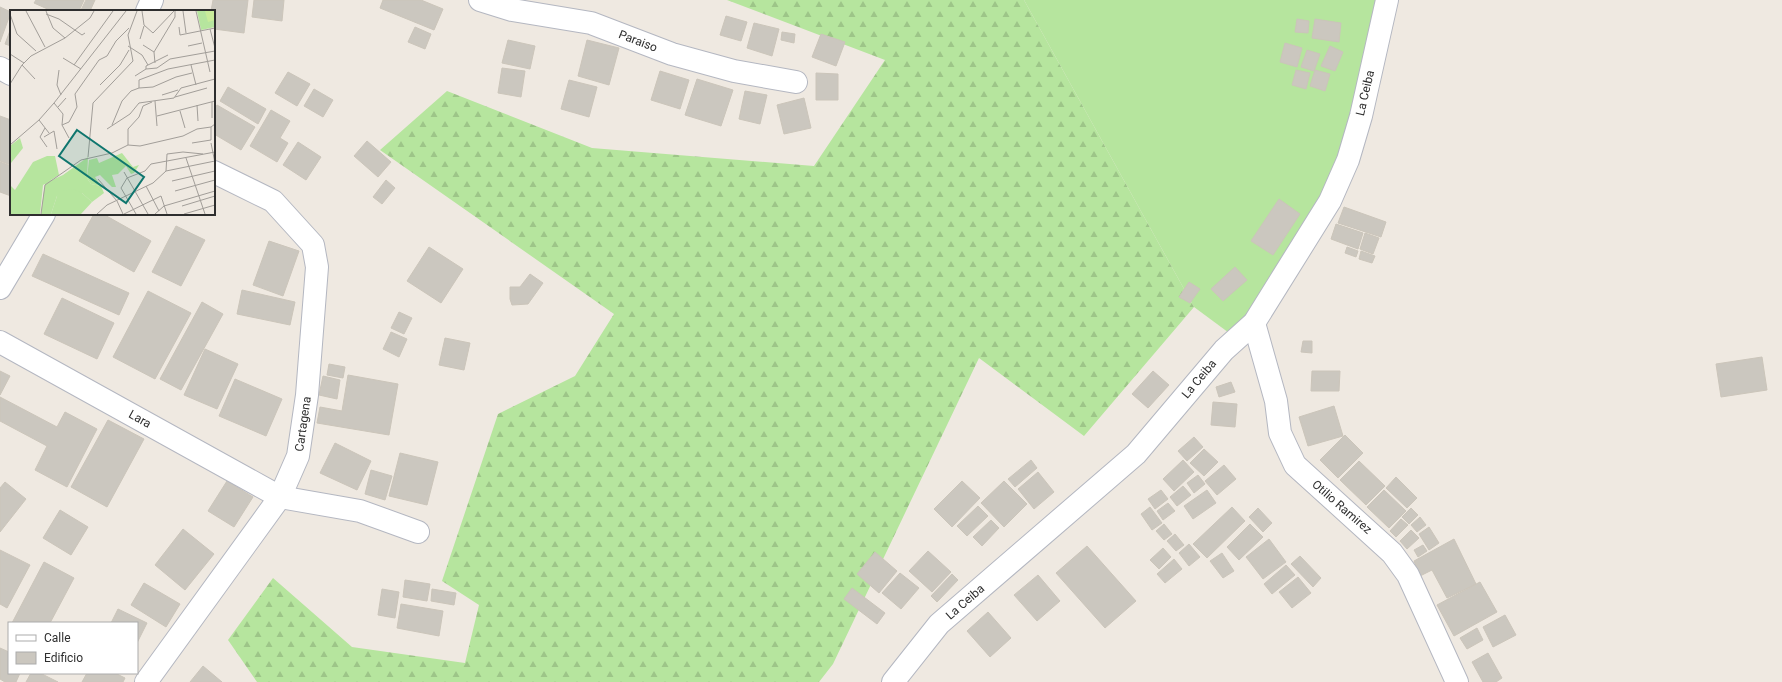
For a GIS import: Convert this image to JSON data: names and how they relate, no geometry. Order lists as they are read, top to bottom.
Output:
{
  "streets": {
    "street": [
      "Paraiso",
      "La Ceiba",
      "Lara",
      "Cartagena",
      "Otilio Ramirez"
    ]
  },
  "crossings": [
    ["La Ceiba", "Otilio Ramirez"],
    ["Lara", "Cartagena"]
  ],
  "legend": ["Calle", "Edificio"]
}
